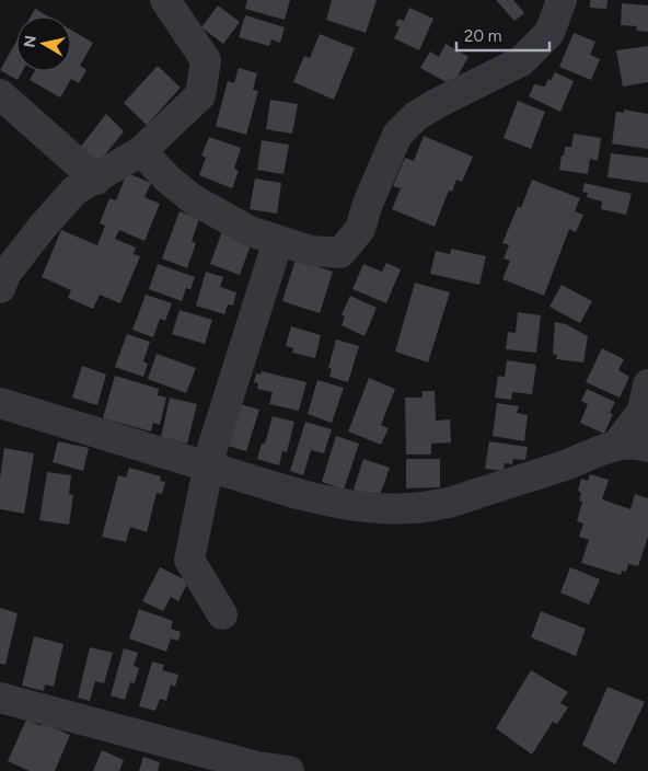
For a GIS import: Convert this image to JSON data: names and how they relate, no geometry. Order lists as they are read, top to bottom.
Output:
{
  "scale_bar": "20 m",
  "north": "left"
}
